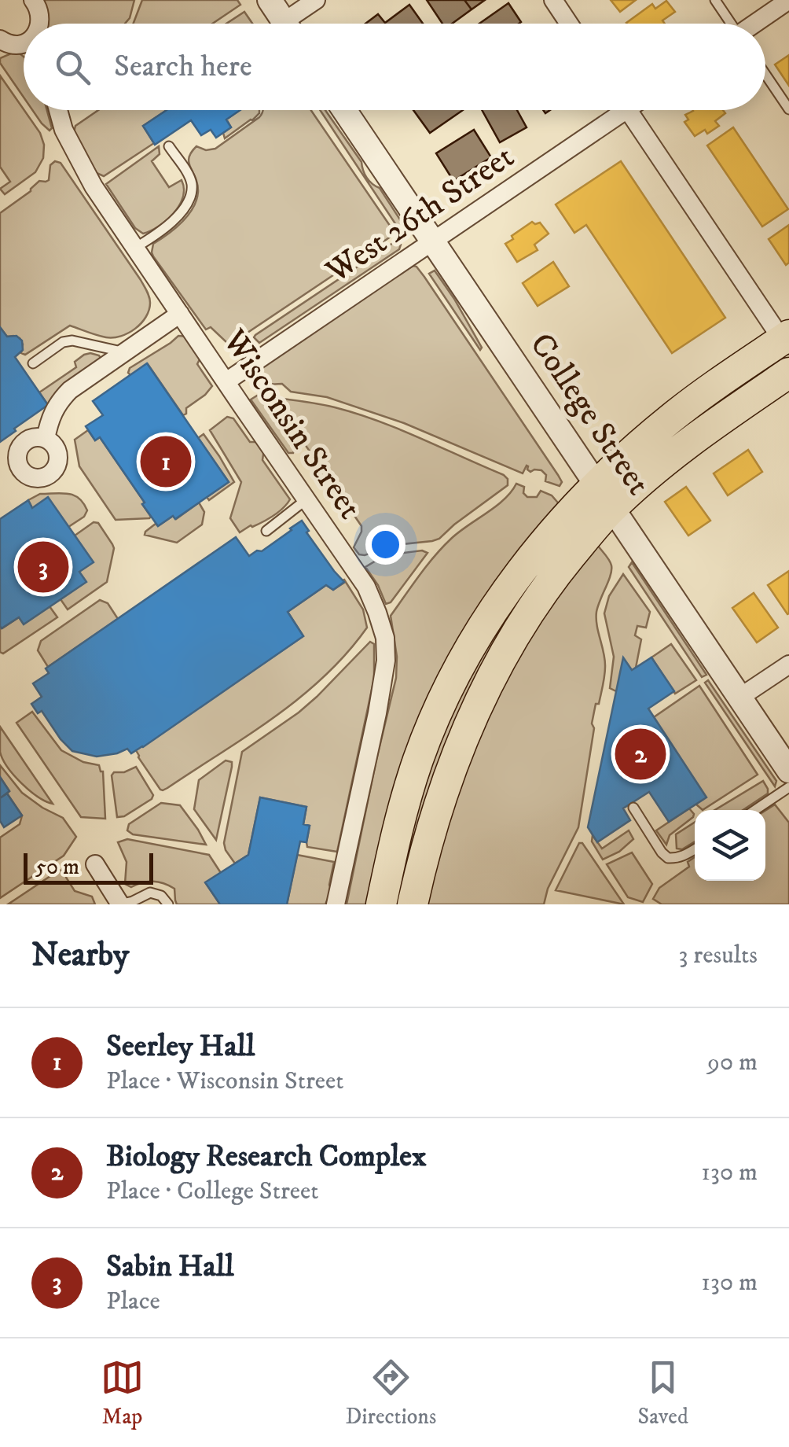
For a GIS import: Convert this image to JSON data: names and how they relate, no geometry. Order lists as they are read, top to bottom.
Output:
{
  "streets": {
    "street": ["West 26th Street", "College Street", "Wisconsin Street"]
  },
  "crossings": [
    ["West 26th Street", "College Street"],
    ["West 26th Street", "Wisconsin Street"]
  ],
  "scale_bar": "50 m",
  "page": {
    "search": "Search here",
    "pins": ["1", "3", "2"],
    "scale": "50 m",
    "heading": ["Nearby", "3 results"],
    "list": [
      {
        "mark": "1",
        "name": "Seerley Hall",
        "note": "Place · Wisconsin Street",
        "value": "90 m"
      },
      {
        "mark": "2",
        "name": "Biology Research Complex",
        "note": "Place · College Street",
        "value": "130 m"
      },
      {
        "mark": "3",
        "name": "Sabin Hall",
        "note": "Place",
        "value": "130 m"
      }
    ],
    "nav": ["Map", "Directions", "Saved"]
  }
}
